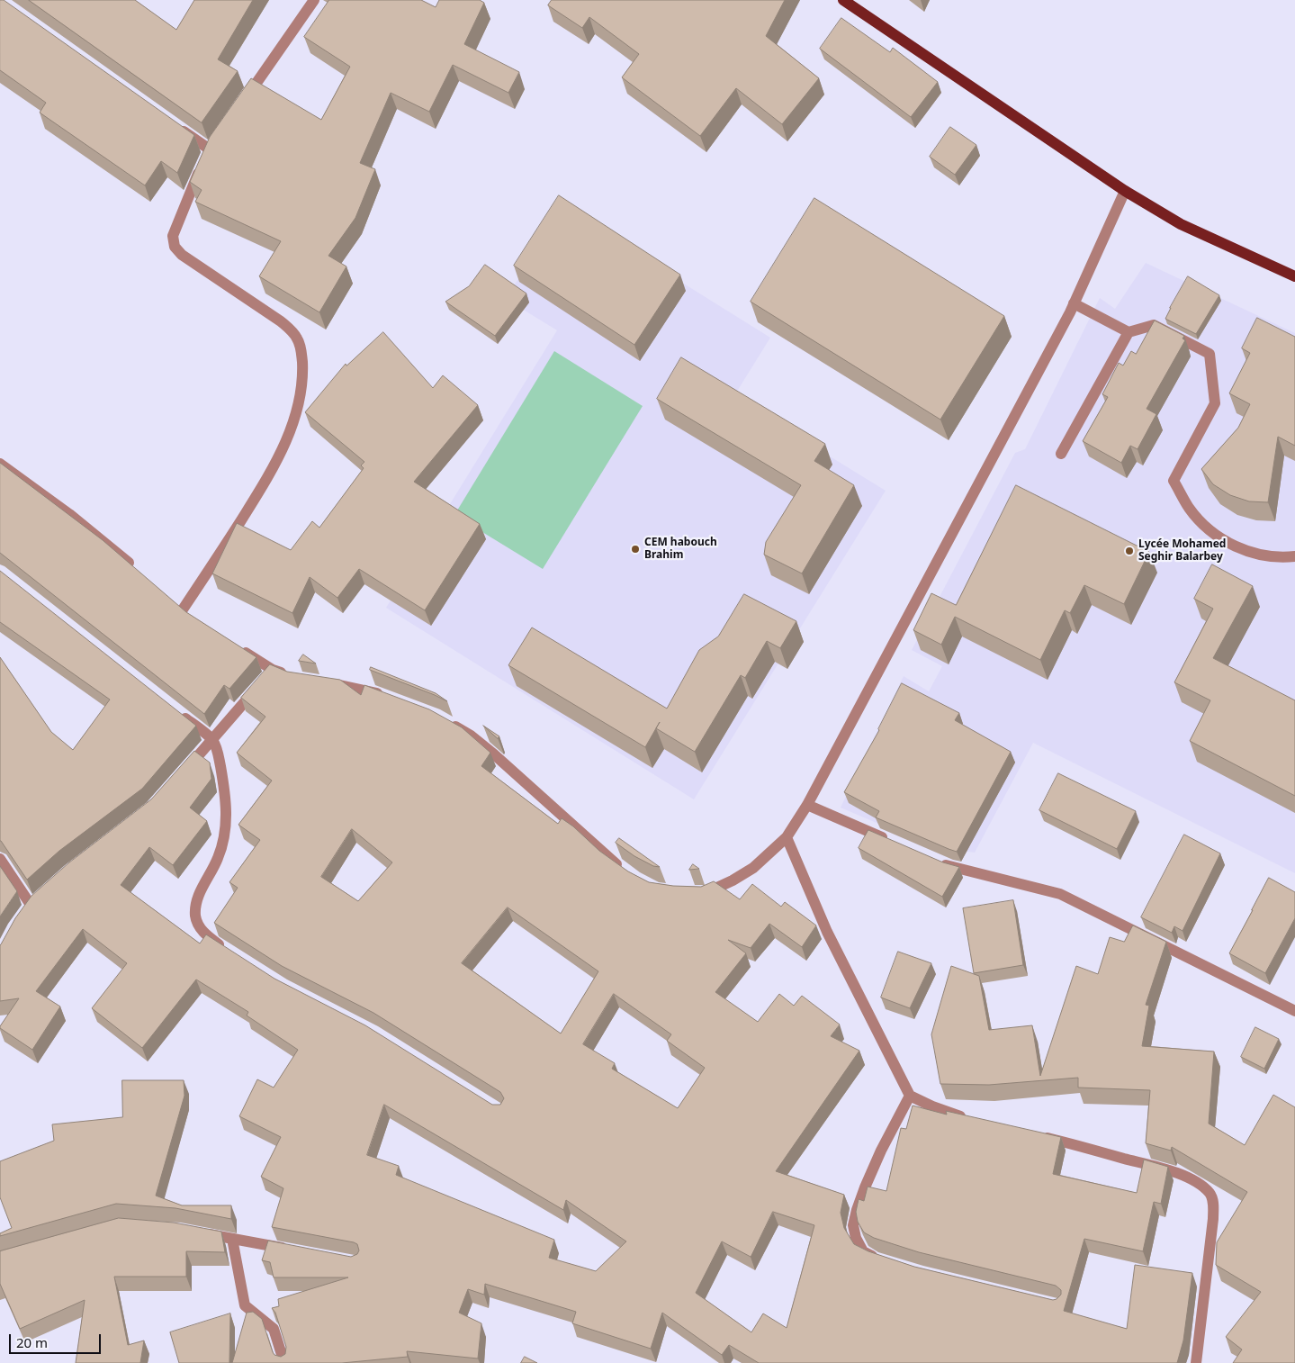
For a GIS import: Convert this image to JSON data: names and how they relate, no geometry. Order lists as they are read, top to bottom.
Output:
{
  "places": ["CEM habouch Brahim", "Lycée Mohamed Seghir Balarbey"],
  "scale_bar": "20 m"
}
